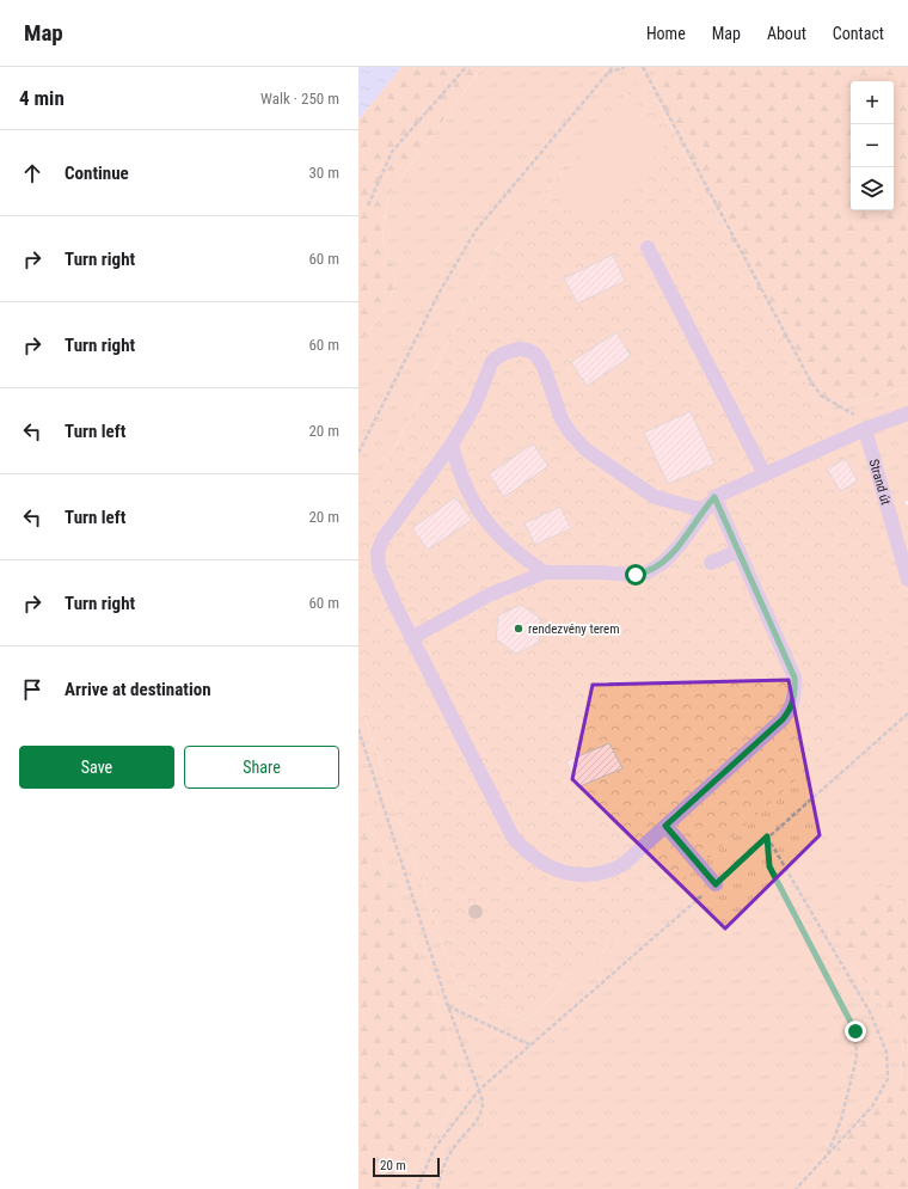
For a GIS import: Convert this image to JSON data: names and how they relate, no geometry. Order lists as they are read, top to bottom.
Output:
{
  "streets": {
    "lane": ["Strand út"]
  },
  "places": ["rendezvény terem"],
  "scale_bar": "20 m",
  "page": {
    "header": "Map",
    "nav": [
      "Home",
      "Map",
      "About",
      "Contact"
    ],
    "heading": ["4 min", "Walk · 250 m"],
    "map_buttons": ["+", "−"],
    "list": [
      ["Continue", "30 m"],
      ["Turn right", "60 m"],
      ["Turn right", "60 m"],
      ["Turn left", "20 m"],
      ["Turn left", "20 m"],
      ["Turn right", "60 m"],
      "Arrive at destination"
    ],
    "buttons": ["Save", "Share"],
    "scale": "20 m"
  }
}
